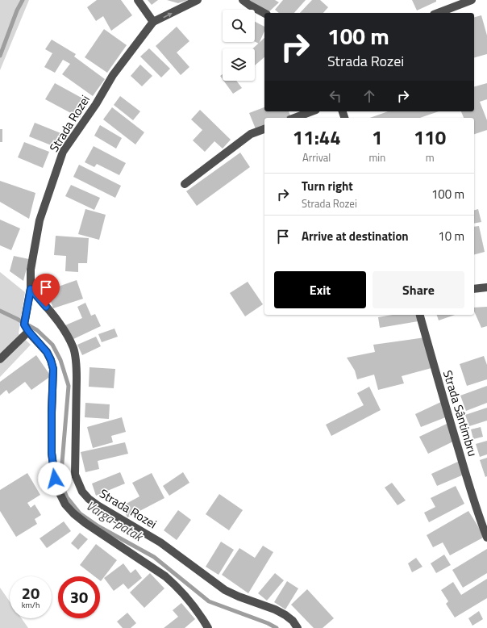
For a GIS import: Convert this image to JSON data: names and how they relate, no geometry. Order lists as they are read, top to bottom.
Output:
{
  "streets": {
    "street": ["Strada Rozei", "Strada Sântimbru"]
  },
  "water": ["Varga-patak"],
  "page": {
    "turn": ["100 m", "Strada Rozei"],
    "eta": [
      "11:44",
      "Arrival",
      "1",
      "min",
      "110",
      "m"
    ],
    "list": [
      {
        "name": "Turn right",
        "note": "Strada Rozei",
        "value": "100 m"
      },
      {
        "name": "Arrive at destination",
        "value": "10 m"
      }
    ],
    "buttons": ["Exit", "Share"],
    "speed": "20 km/h",
    "limit": "30"
  }
}
